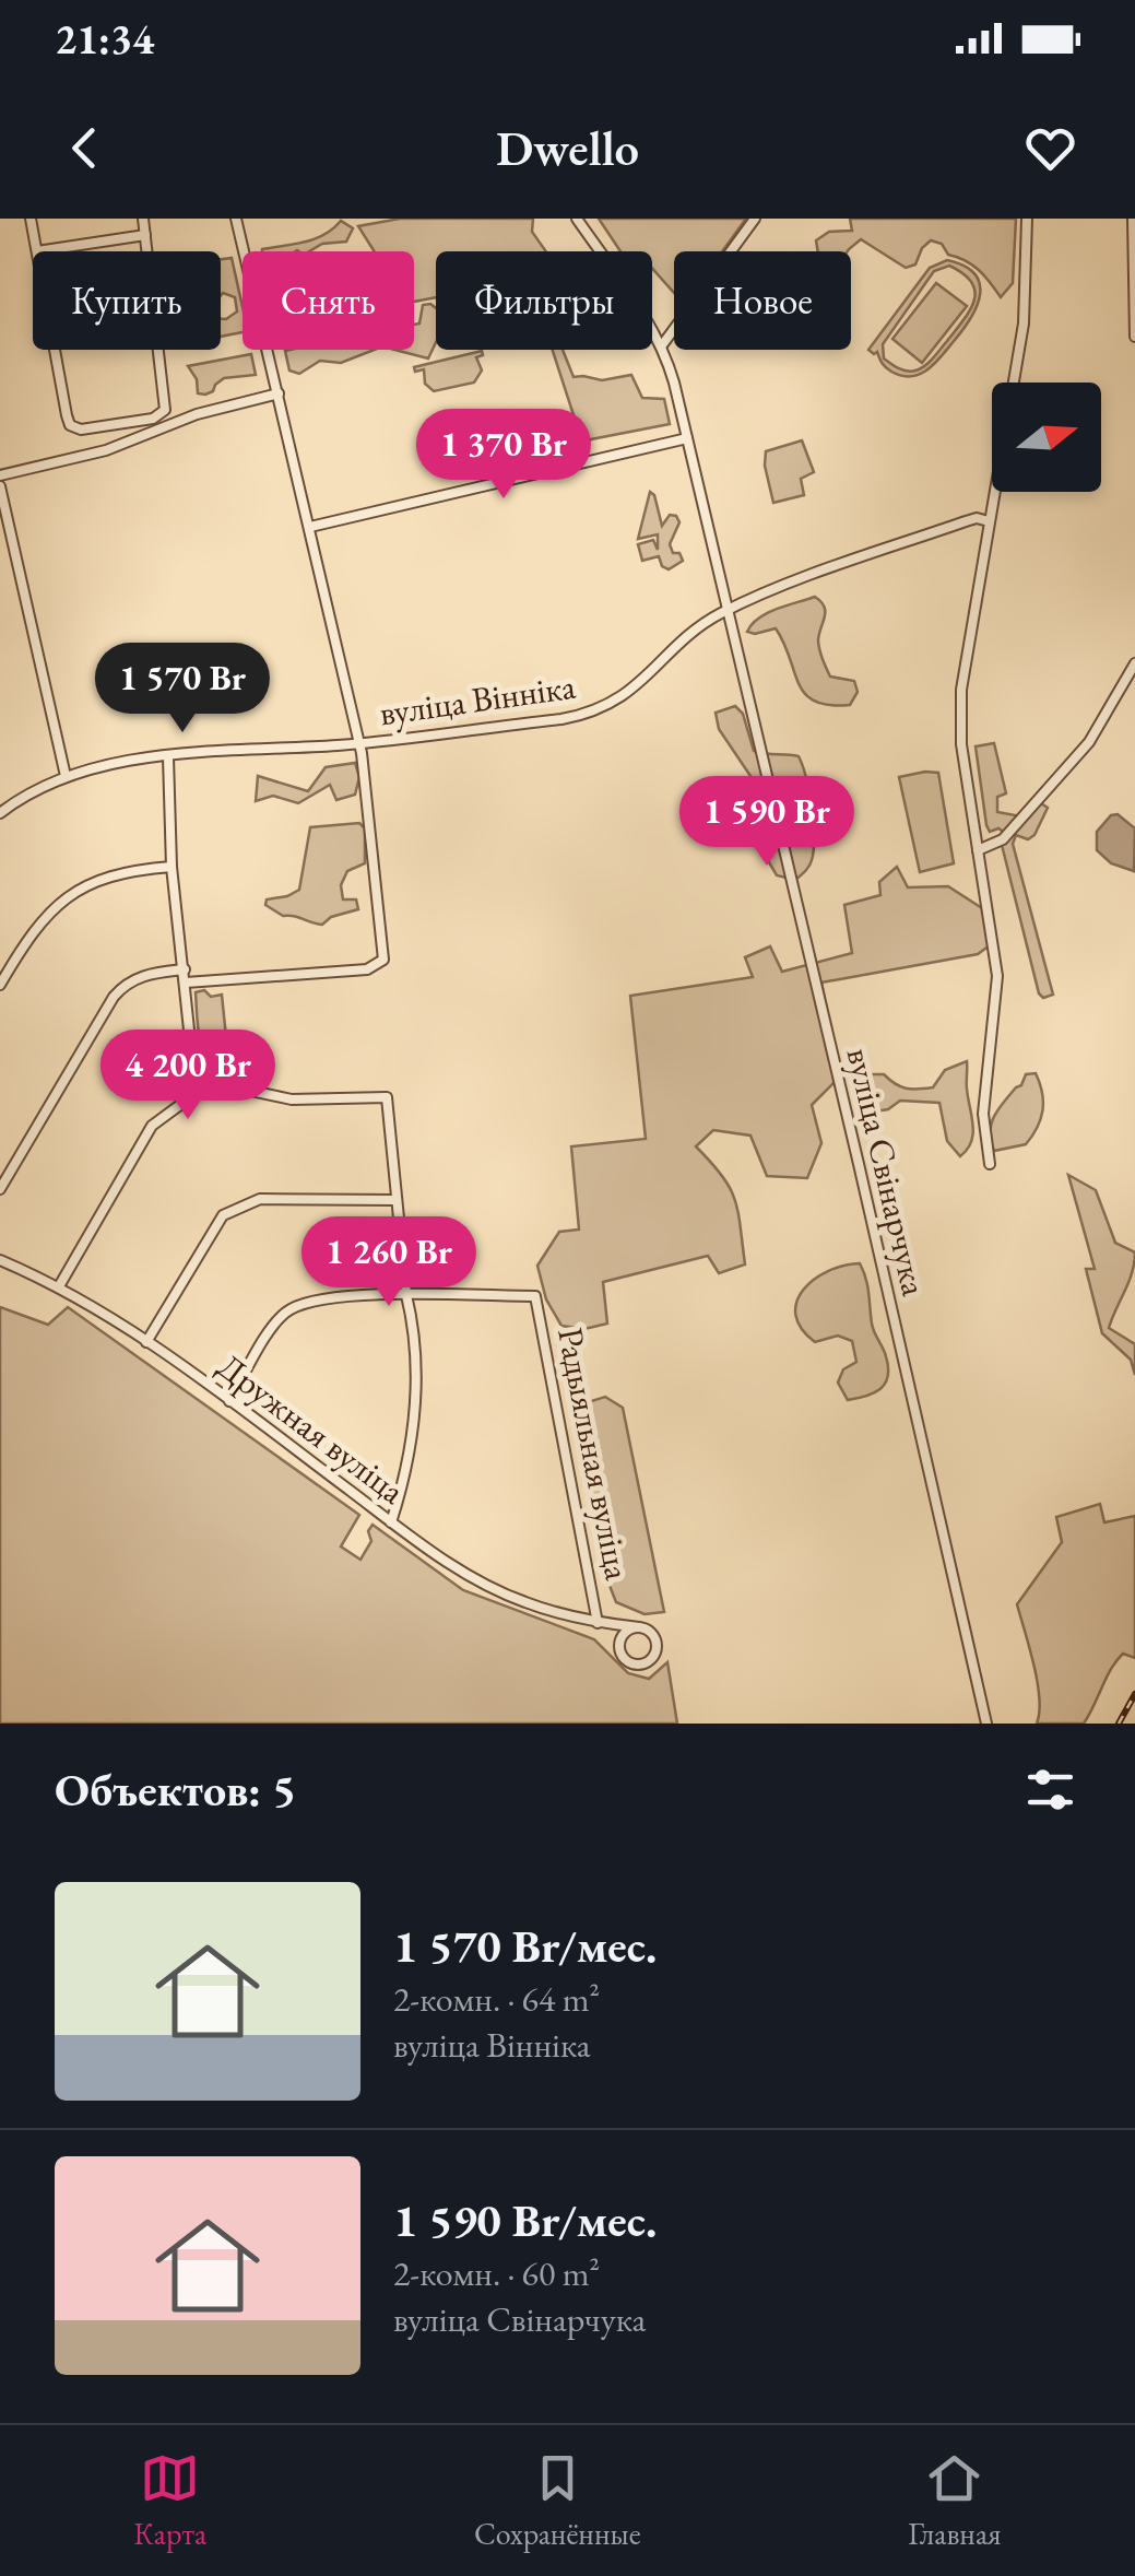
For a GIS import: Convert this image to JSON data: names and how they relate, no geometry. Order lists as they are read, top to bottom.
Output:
{
  "streets": {
    "street": [
      "вуліца Вінніка",
      "вуліца Свінарчука",
      "Дружная вуліца",
      "Радыяльная вуліца"
    ]
  },
  "crossings": [
    ["вуліца Вінніка", "вуліца Свінарчука"],
    ["Дружная вуліца", "Радыяльная вуліца"]
  ],
  "north": "right",
  "page": {
    "status": "21:34",
    "header": "Dwello",
    "chip": [
      "Купить",
      "Снять",
      "Фильтры",
      "Новое"
    ],
    "price": [
      "1 370 Br",
      "1 570 Br",
      "1 590 Br",
      "4 200 Br",
      "1 260 Br"
    ],
    "heading": "Объектов: 5",
    "list": [
      {
        "name": "1 570 Br/мес.",
        "note": "2-комн. · 64 m² · вуліца Вінніка"
      },
      {
        "name": "1 590 Br/мес.",
        "note": "2-комн. · 60 m² · вуліца Свінарчука"
      }
    ],
    "tabs": ["Карта", "Сохранённые", "Главная"]
  }
}
